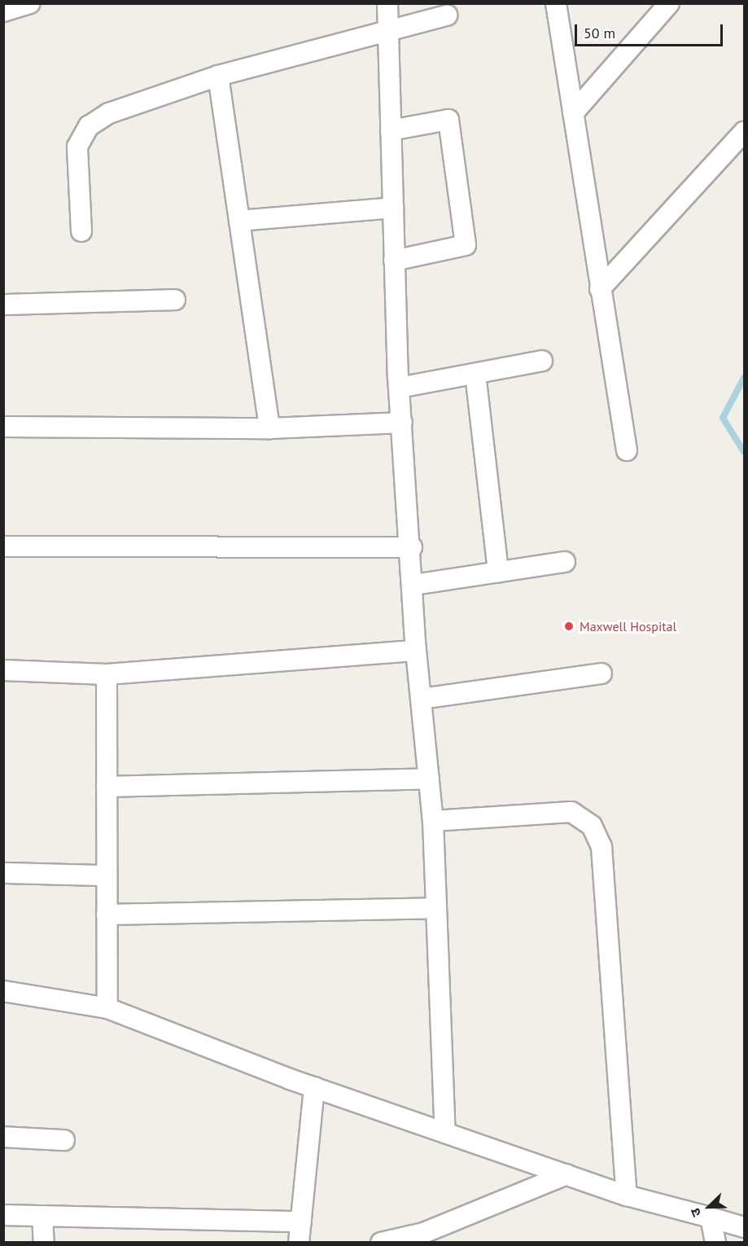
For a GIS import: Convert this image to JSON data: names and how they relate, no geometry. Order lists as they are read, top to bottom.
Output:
{
  "places": ["Maxwell Hospital"],
  "scale_bar": "50 m",
  "north": "bottom left"
}
